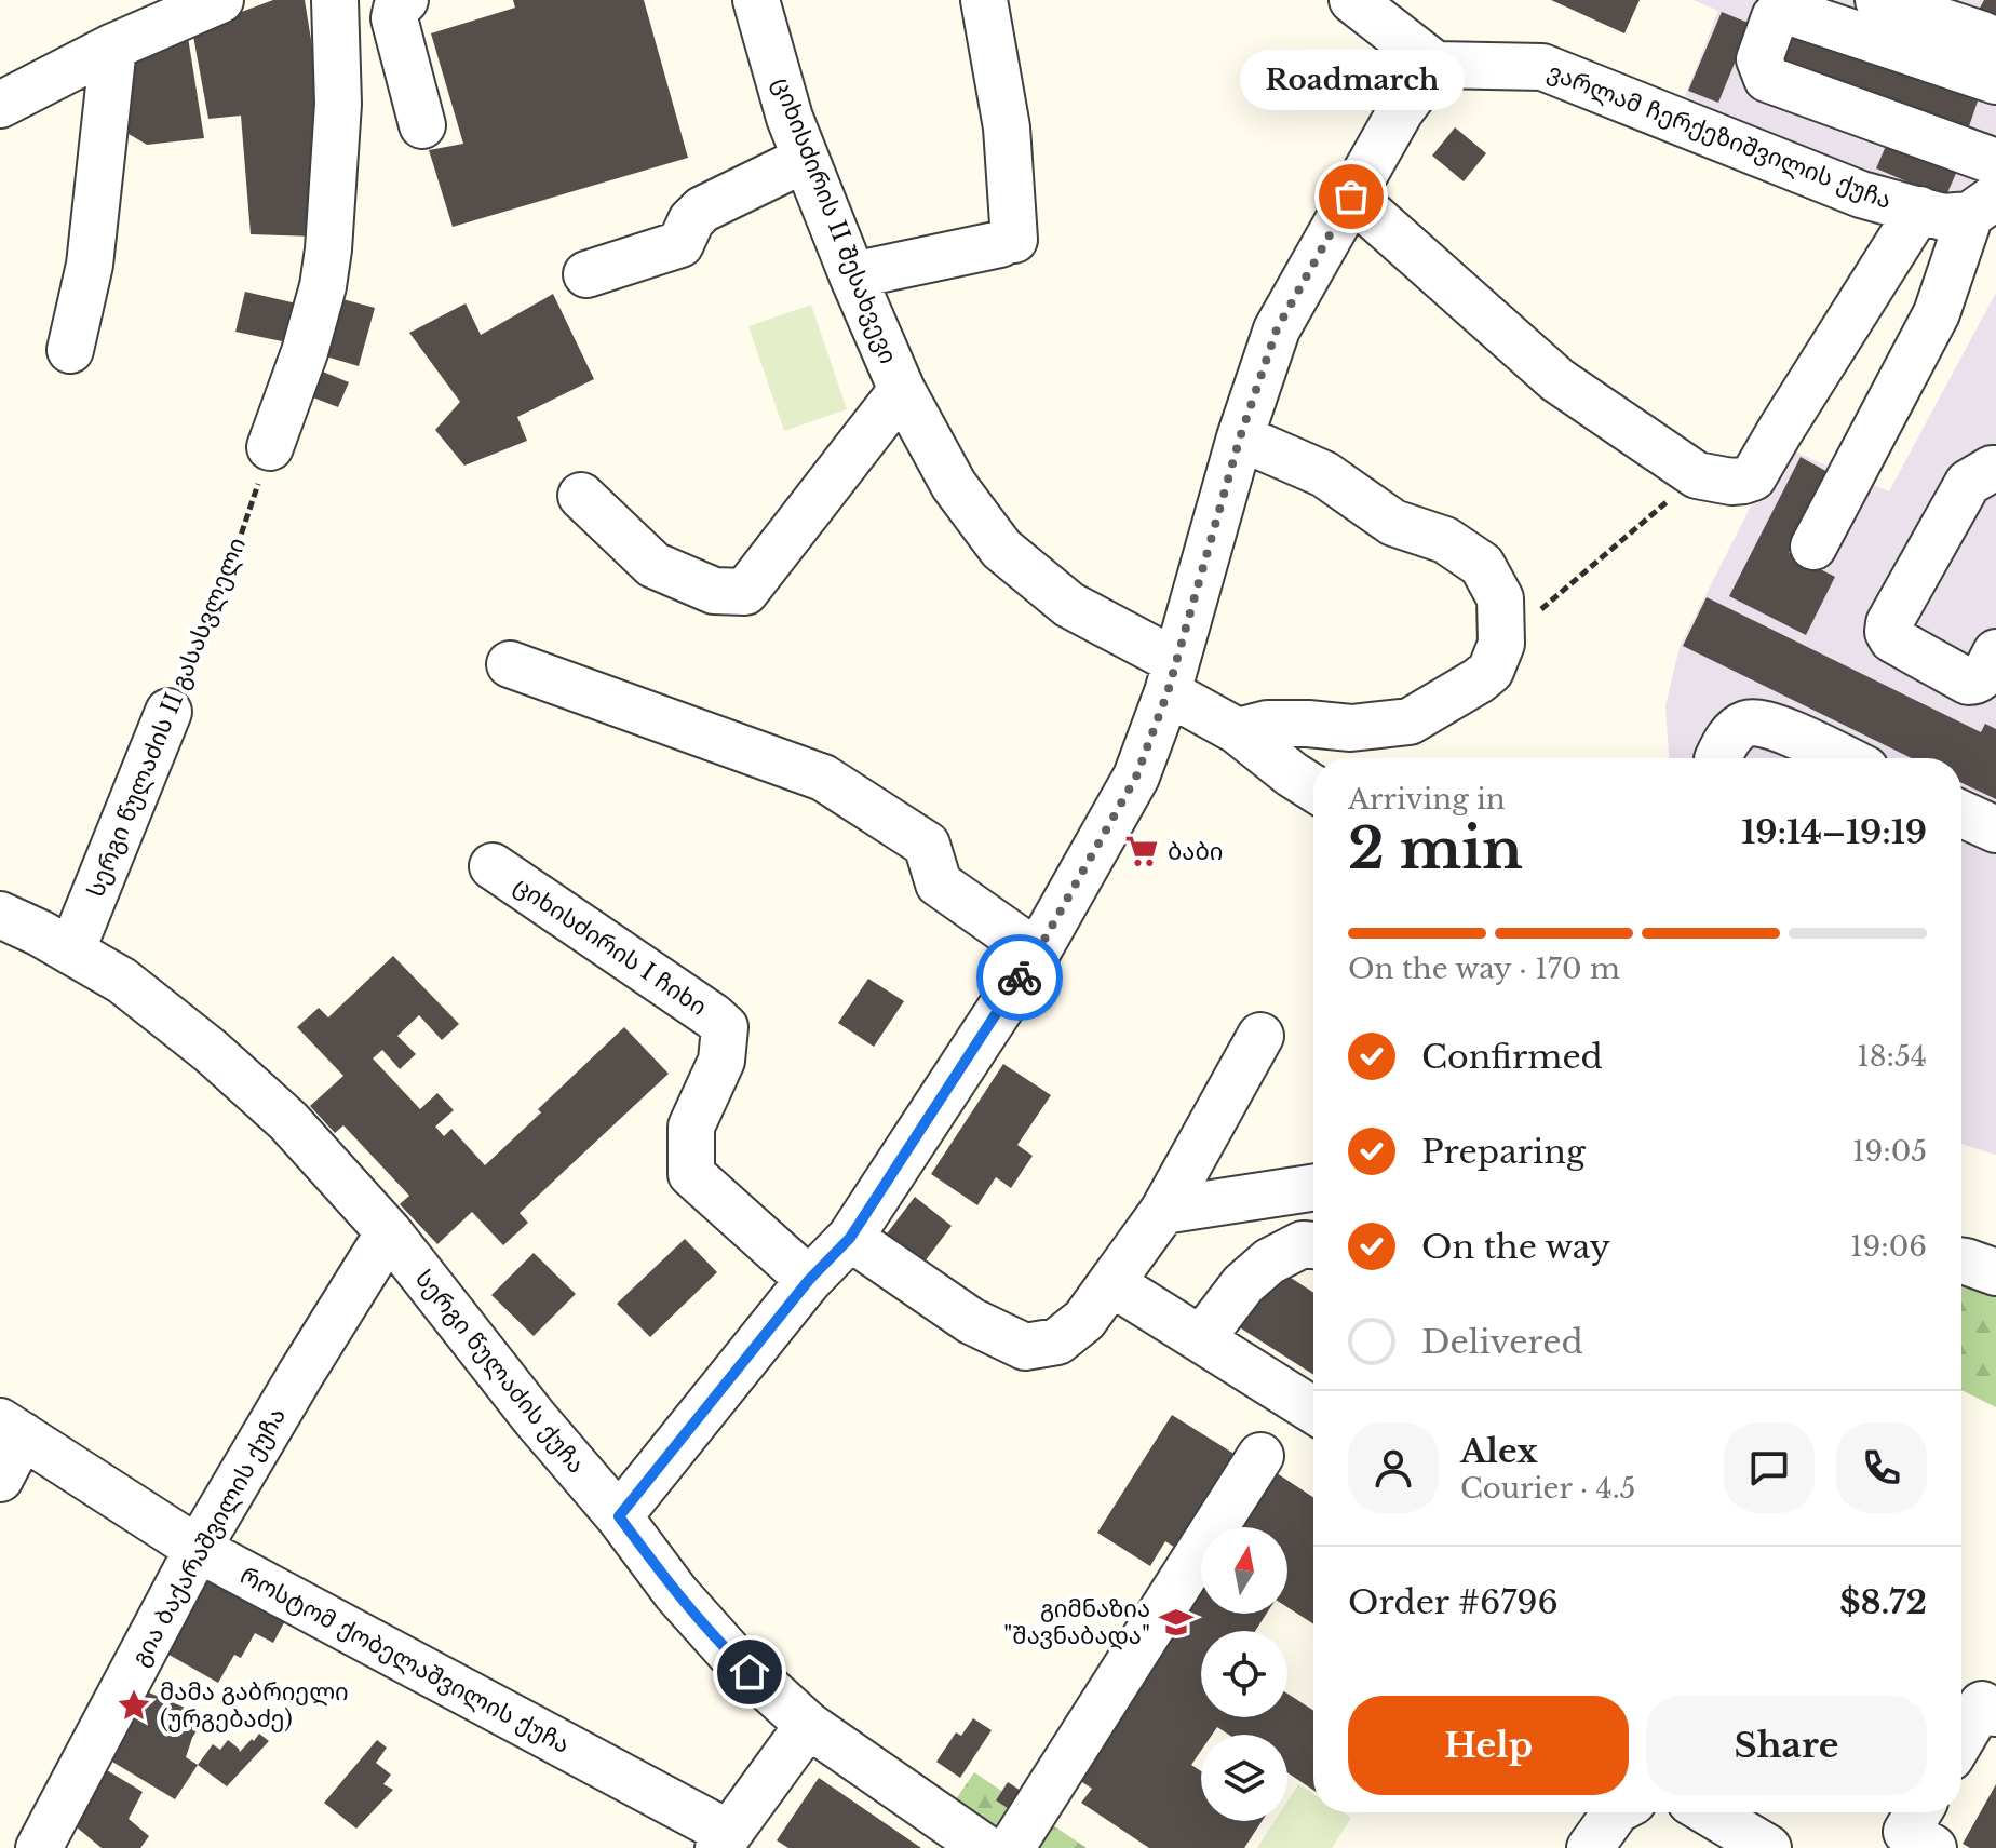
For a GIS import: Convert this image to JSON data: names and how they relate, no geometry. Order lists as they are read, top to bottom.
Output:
{
  "streets": {
    "street": [
      "ვარლამ ჩერქეზიშვილის ქუჩა",
      "ციხისძირის II შესახვევი",
      "სერგი წულაძის II გასასვლელი",
      "ციხისძირის I ჩიხი",
      "სერგი წულაძის ქუჩა",
      "გია ბაქარაშვილის ქუჩა",
      "როსტომ ქობელაშვილის ქუჩა"
    ]
  },
  "crossings": [
    ["სერგი წულაძის II გასასვლელი", "სერგი წულაძის ქუჩა"],
    ["სერგი წულაძის ქუჩა", "გია ბაქარაშვილის ქუჩა"],
    ["გია ბაქარაშვილის ქუჩა", "როსტომ ქობელაშვილის ქუჩა"]
  ],
  "places": {
    "other": ["Roadmarch"],
    "supermarket": ["ბაბი"],
    "school or university": ["გიმნაზია \"შავნაბადა\""],
    "place": ["მამა გაბრიელი (ურგებაძე)"]
  },
  "north": "top",
  "page": {
    "bubble": "Roadmarch",
    "heading": ["2 min", "Arriving in", "19:14–19:19"],
    "panel": [
      "Alex",
      "Courier · 4.5",
      "Order #6796",
      "$8.72"
    ],
    "bar": "On the way · 170 m",
    "list": [
      ["Confirmed", "18:54"],
      ["Preparing", "19:05"],
      ["On the way", "19:06"],
      "Delivered"
    ],
    "buttons": ["Help", "Share"]
  }
}
